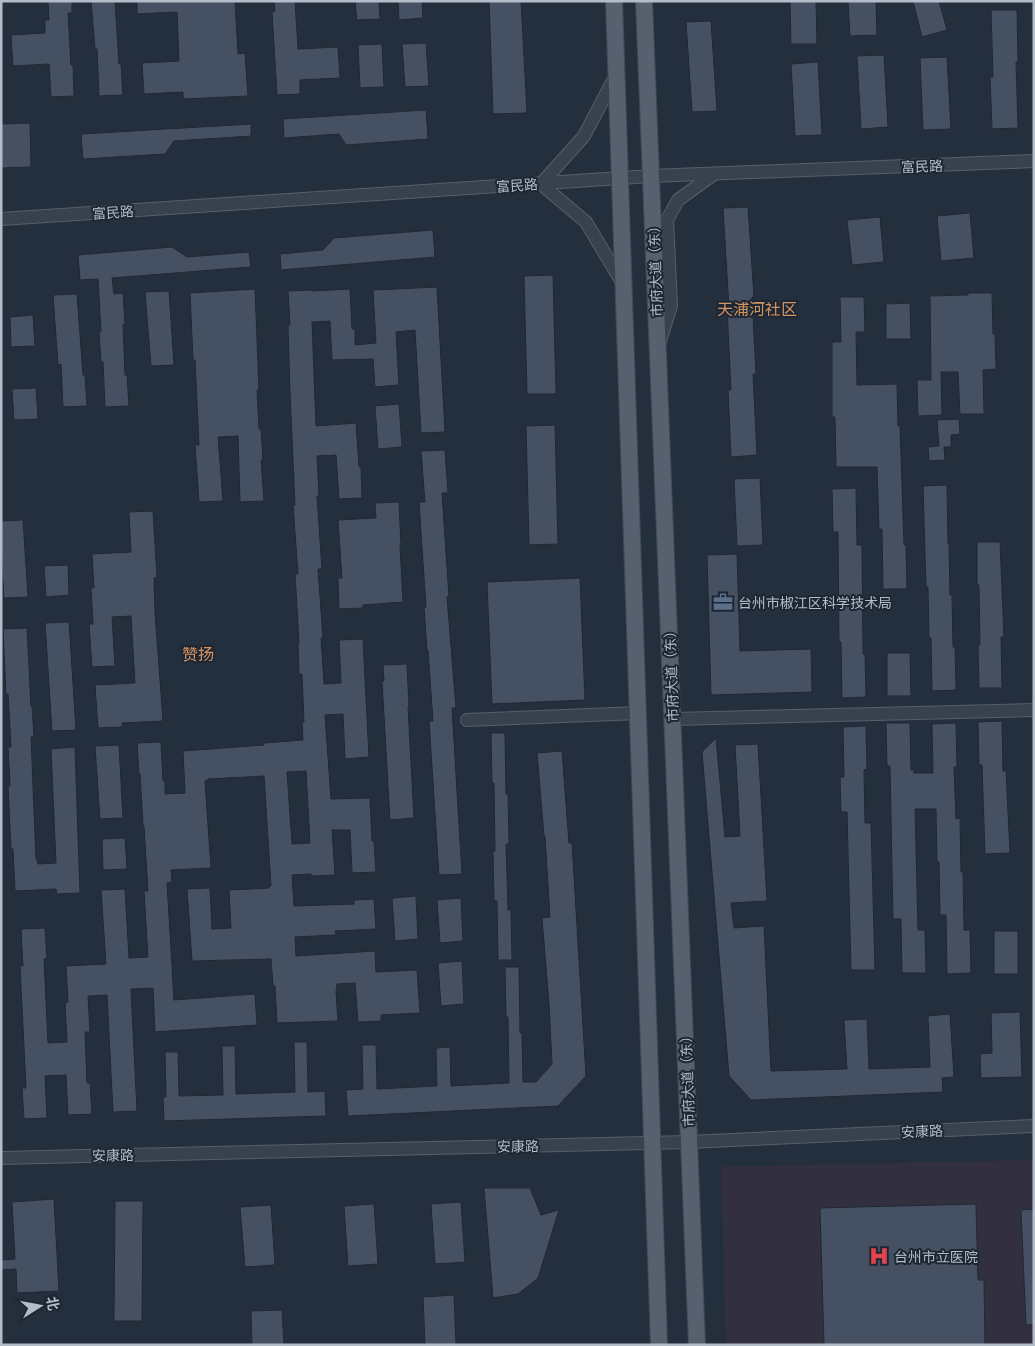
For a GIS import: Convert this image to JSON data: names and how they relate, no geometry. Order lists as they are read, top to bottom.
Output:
{
  "streets": {
    "main road": ["市府大道（东）"],
    "street": ["富民路", "安康路"]
  },
  "crossings": [
    ["富民路", "市府大道（东）"],
    ["市府大道（东）", "安康路"]
  ],
  "districts": ["天浦河社区", "赞扬"],
  "places": {
    "office": ["台州市椒江区科学技术局"],
    "hospital": ["台州市立医院"]
  },
  "north": "right"
}
